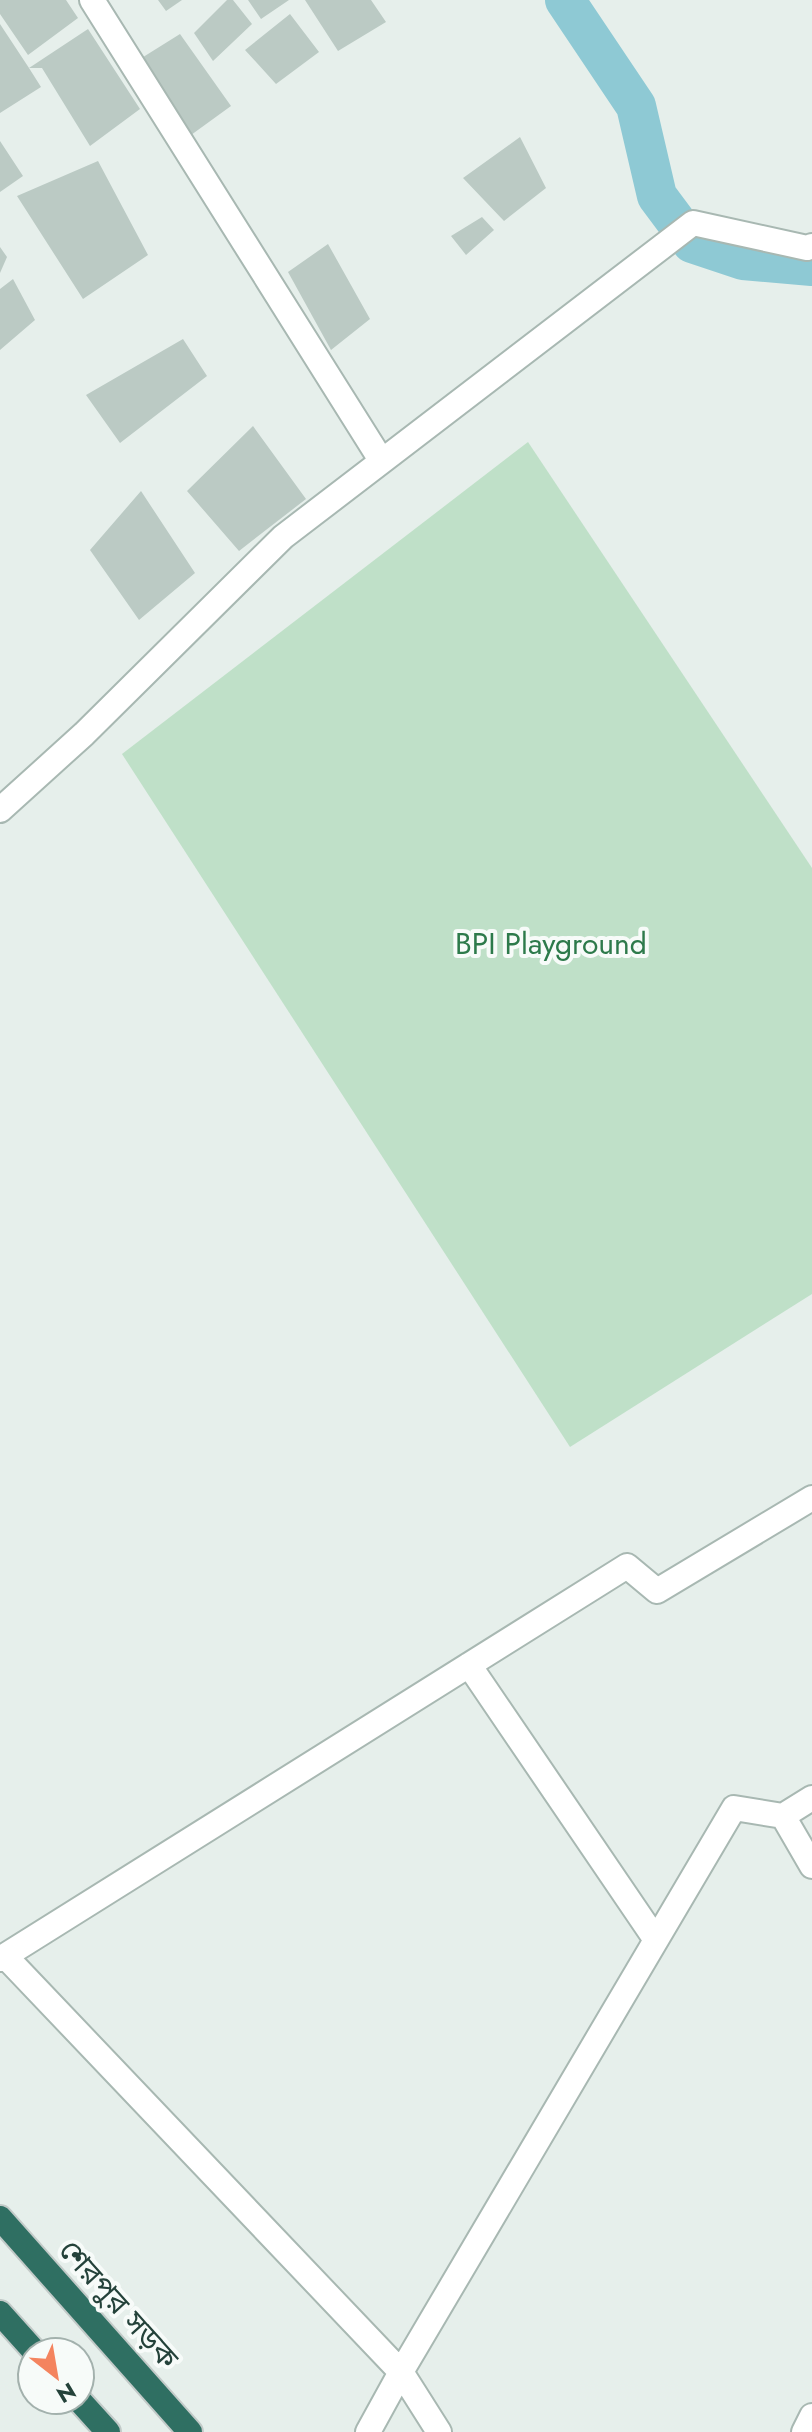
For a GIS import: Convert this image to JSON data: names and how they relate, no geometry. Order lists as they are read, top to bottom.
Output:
{
  "streets": {
    "highway": ["শেরপুর সড়ক"]
  },
  "parks": ["BPI Playground"],
  "north": "bottom right"
}
